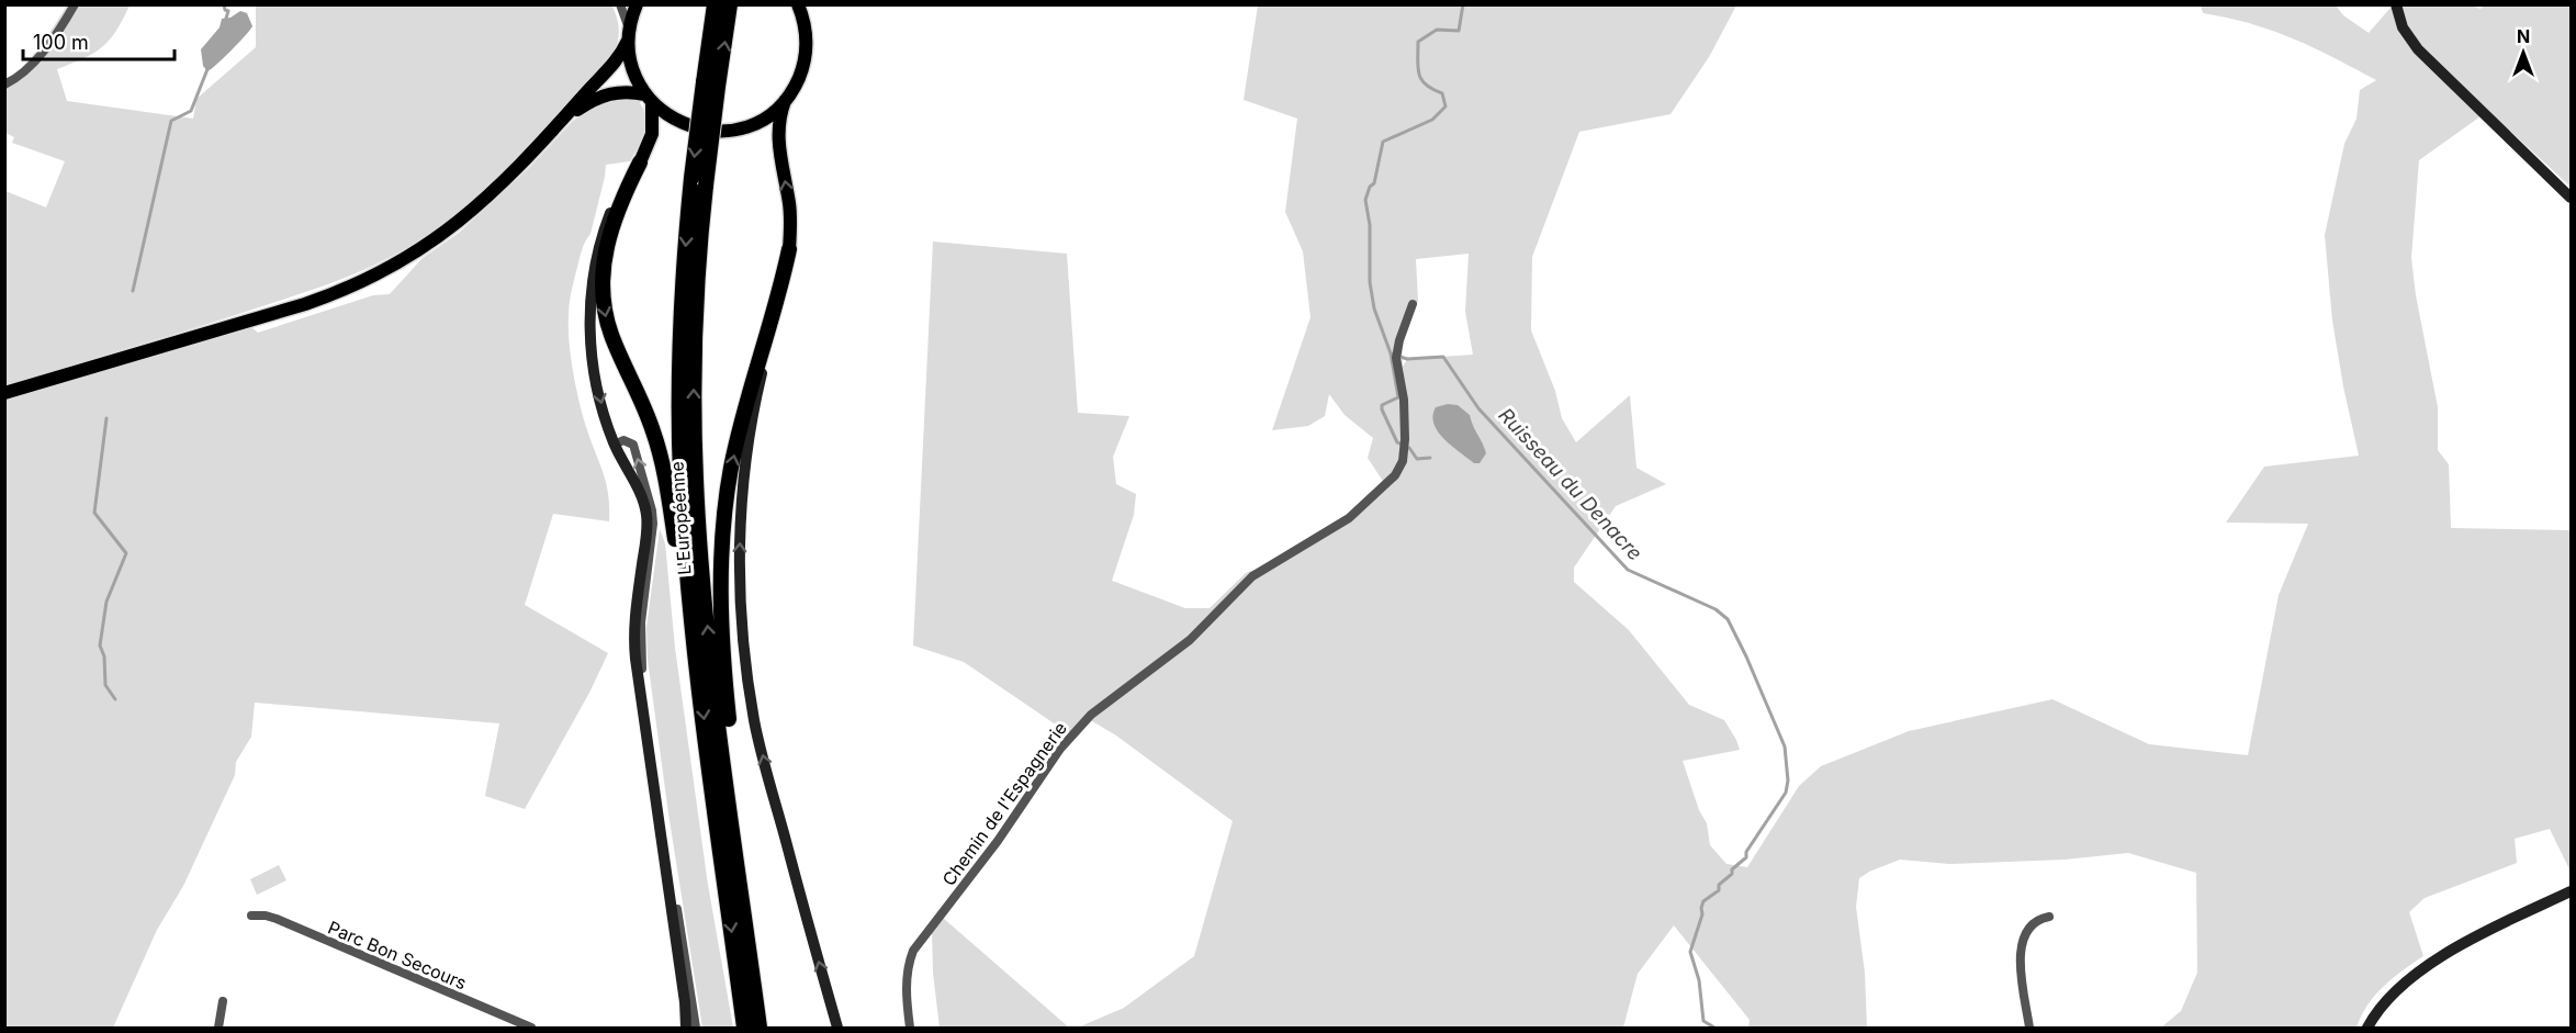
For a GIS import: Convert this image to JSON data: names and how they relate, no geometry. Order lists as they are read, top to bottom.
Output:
{
  "streets": {
    "highway": ["L'Européenne"],
    "street": ["Chemin de l'Espagnerie", "Parc Bon Secours"]
  },
  "water": ["Ruisseau du Denacre"],
  "scale_bar": "100 m",
  "north": "top"
}
